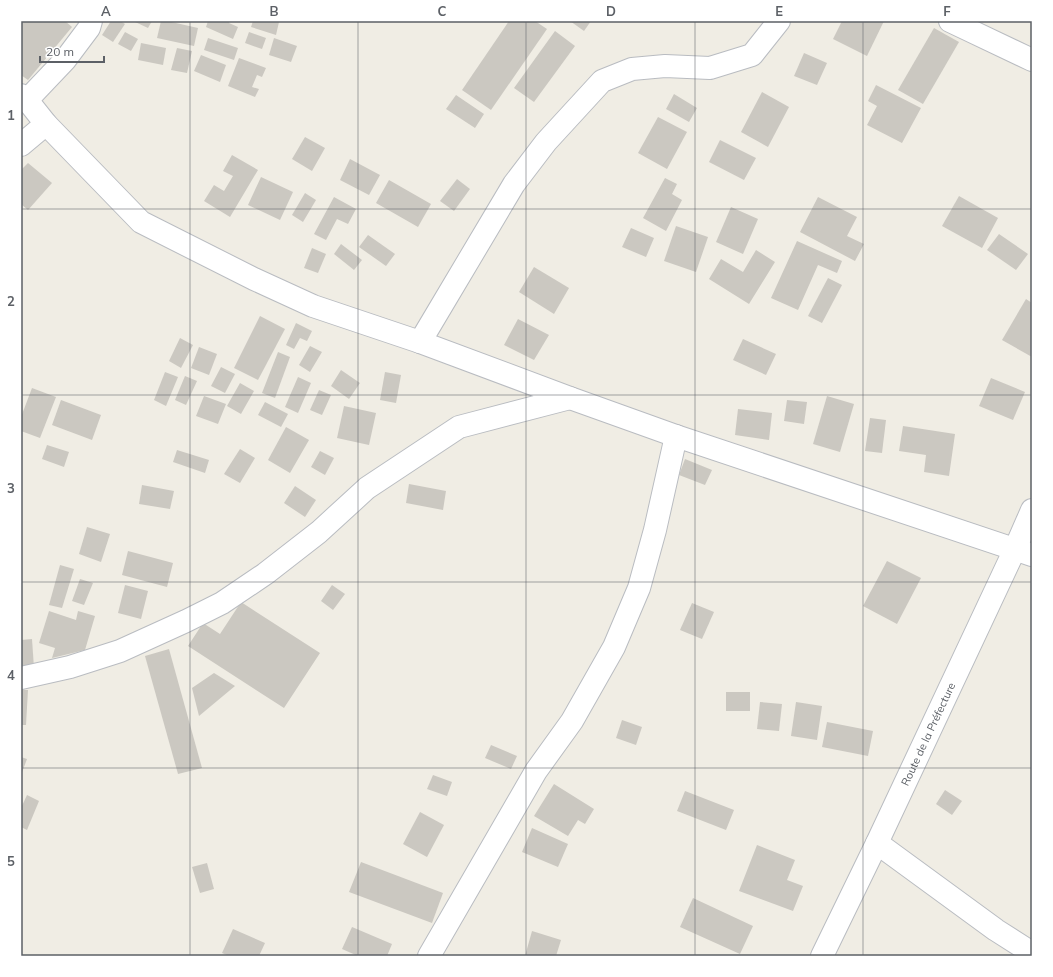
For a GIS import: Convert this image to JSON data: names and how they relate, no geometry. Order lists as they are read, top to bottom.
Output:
{
  "streets": {
    "street": ["Route de la Préfecture"]
  },
  "scale_bar": "20 m",
  "grid": {
    "columns": [
      "A",
      "B",
      "C",
      "D",
      "E",
      "F"
    ],
    "rows": [
      "1",
      "2",
      "3",
      "4",
      "5"
    ]
  }
}
